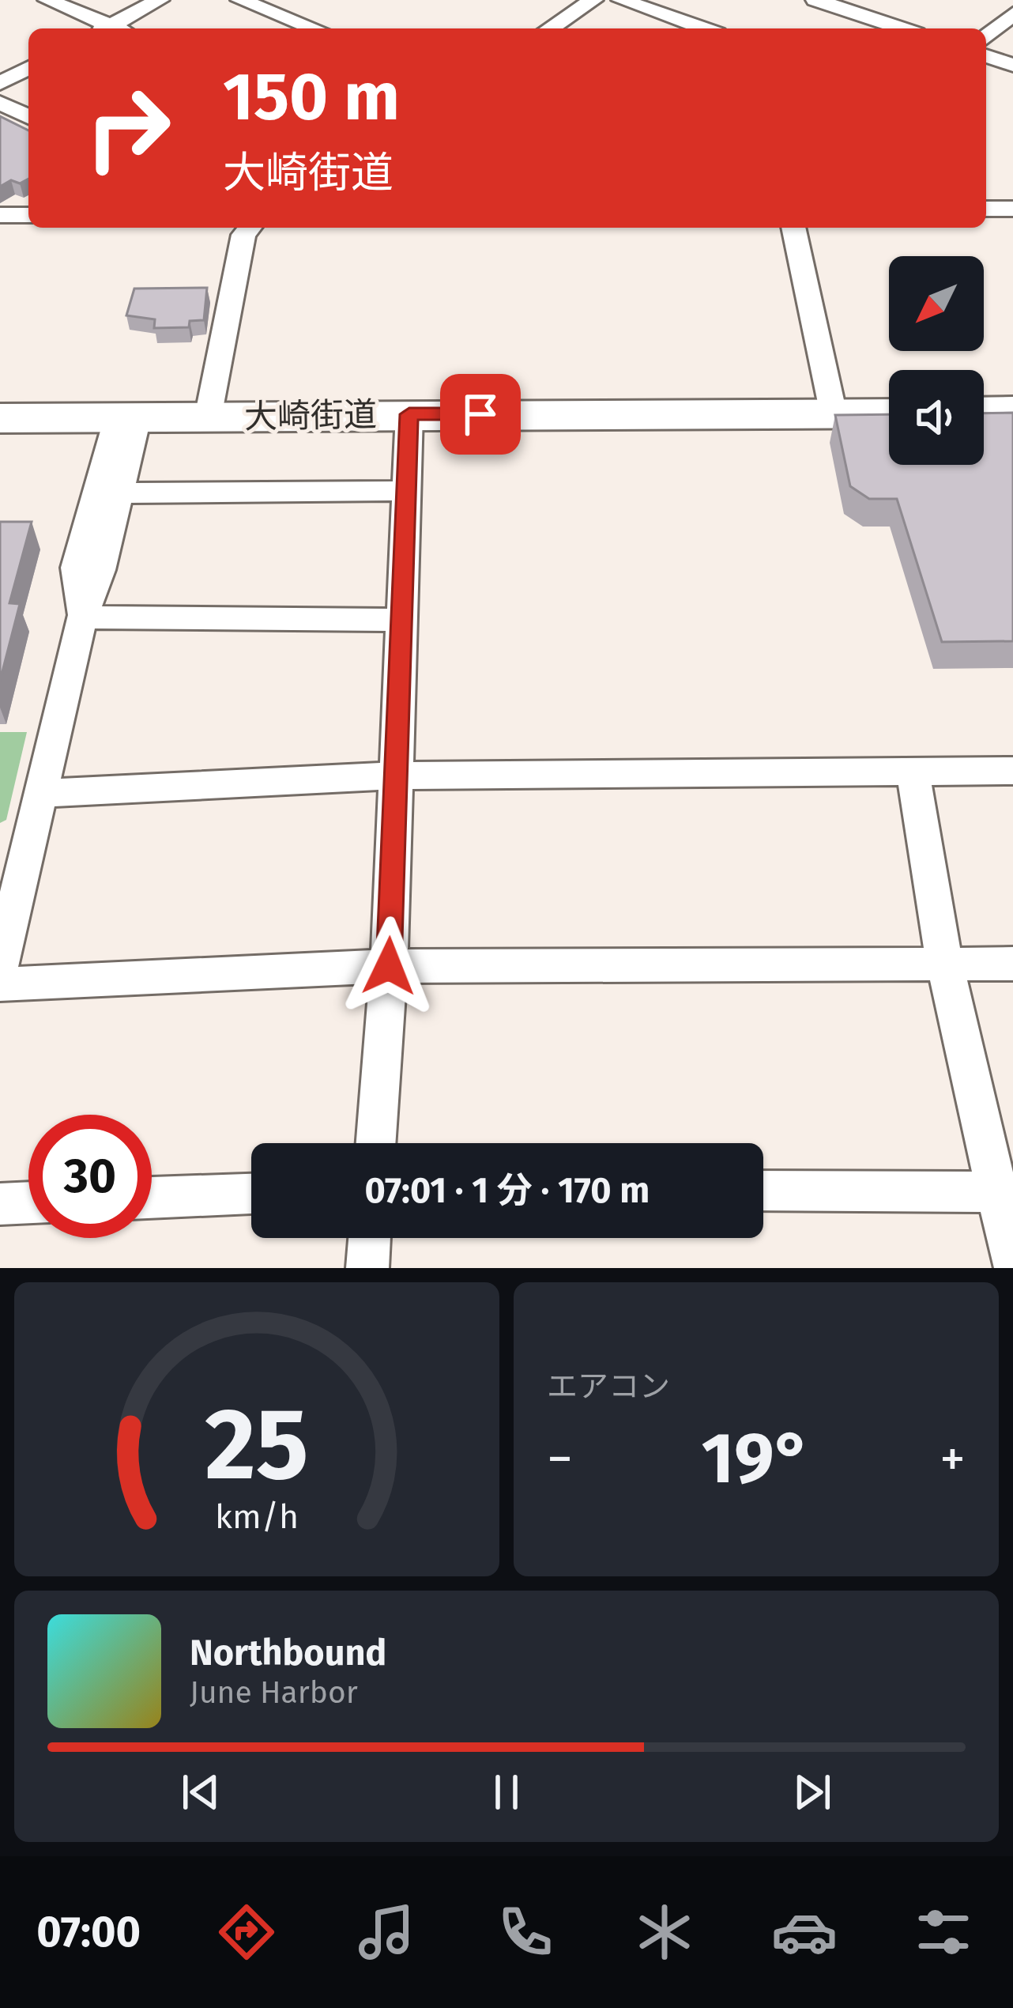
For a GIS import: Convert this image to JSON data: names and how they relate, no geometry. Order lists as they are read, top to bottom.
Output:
{
  "streets": {
    "main road": ["大崎街道"]
  },
  "north": "bottom left",
  "page": {
    "turn": ["150 m", "大崎街道"],
    "limit": "30",
    "trip": "07:01 · 1 分 · 170 m",
    "tile": "エアコン",
    "heat": ["−", "19°", "+"],
    "song": ["Northbound", "June Harbor"],
    "tabs": "07:00",
    "gauge": ["25", "km/h"]
  }
}
